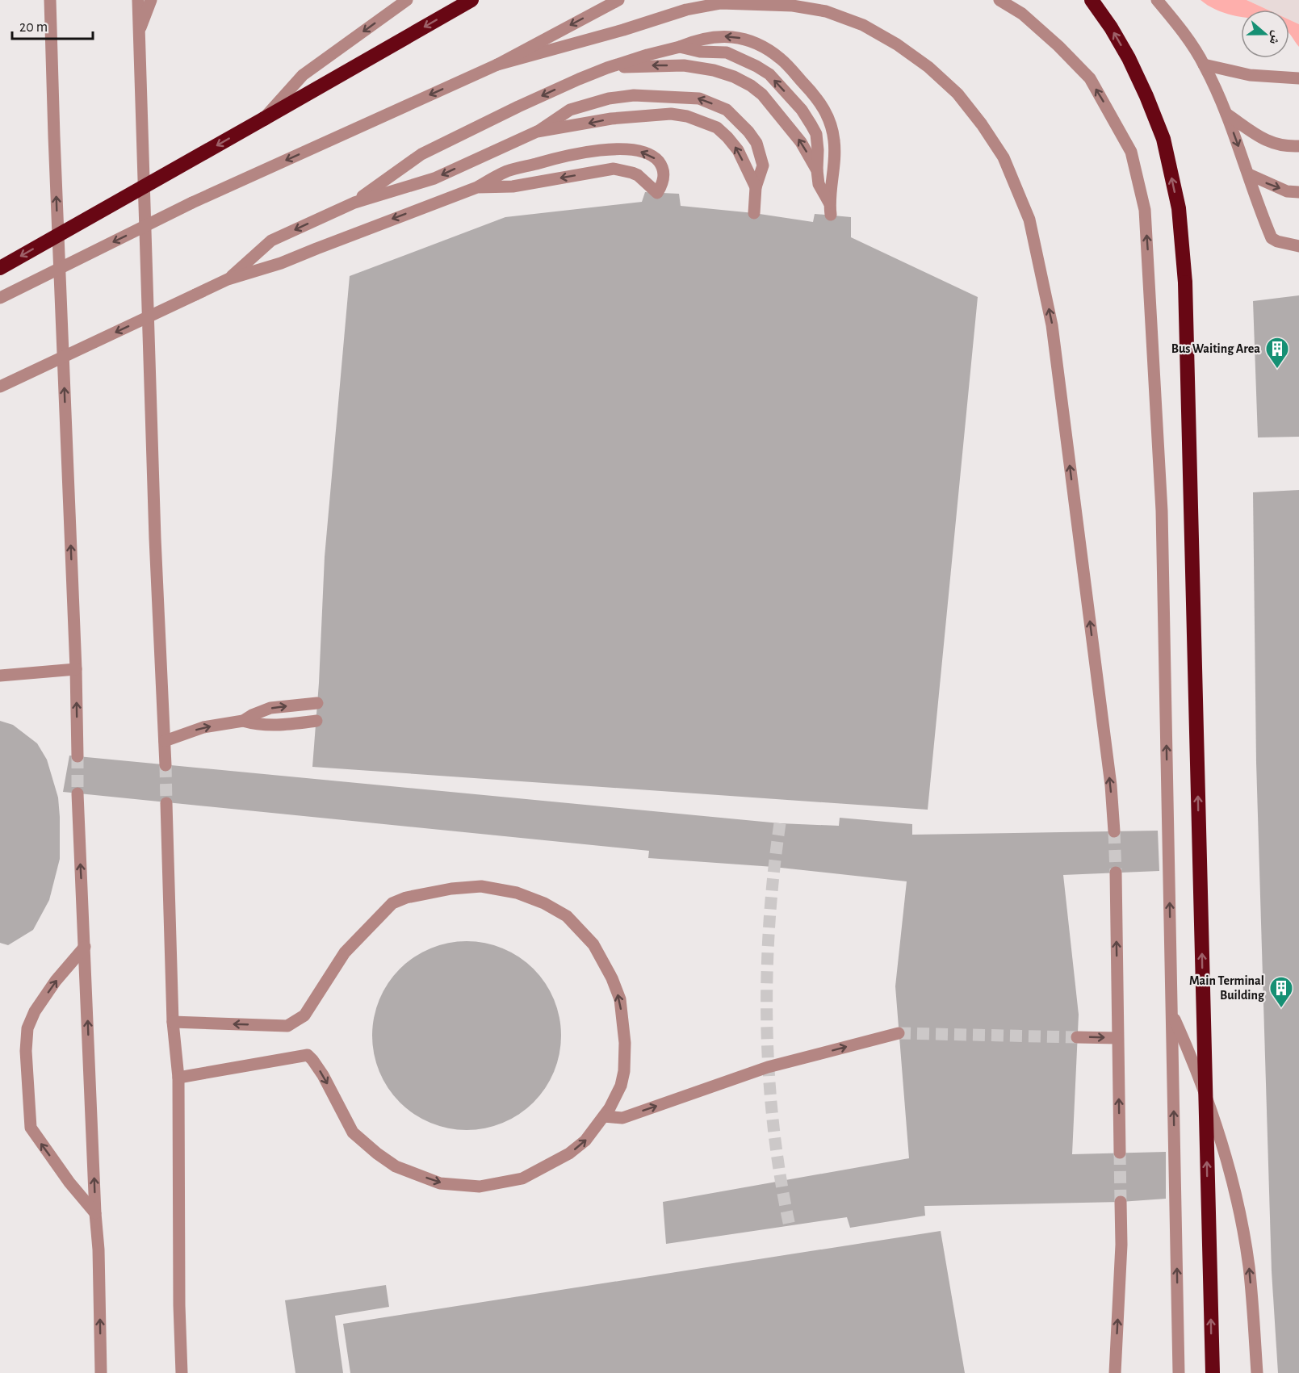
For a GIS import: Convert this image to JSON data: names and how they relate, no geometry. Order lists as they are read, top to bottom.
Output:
{
  "places": {
    "building": ["Bus Waiting Area", "Main Terminal Building"]
  },
  "scale_bar": "20 m",
  "north": "right"
}
